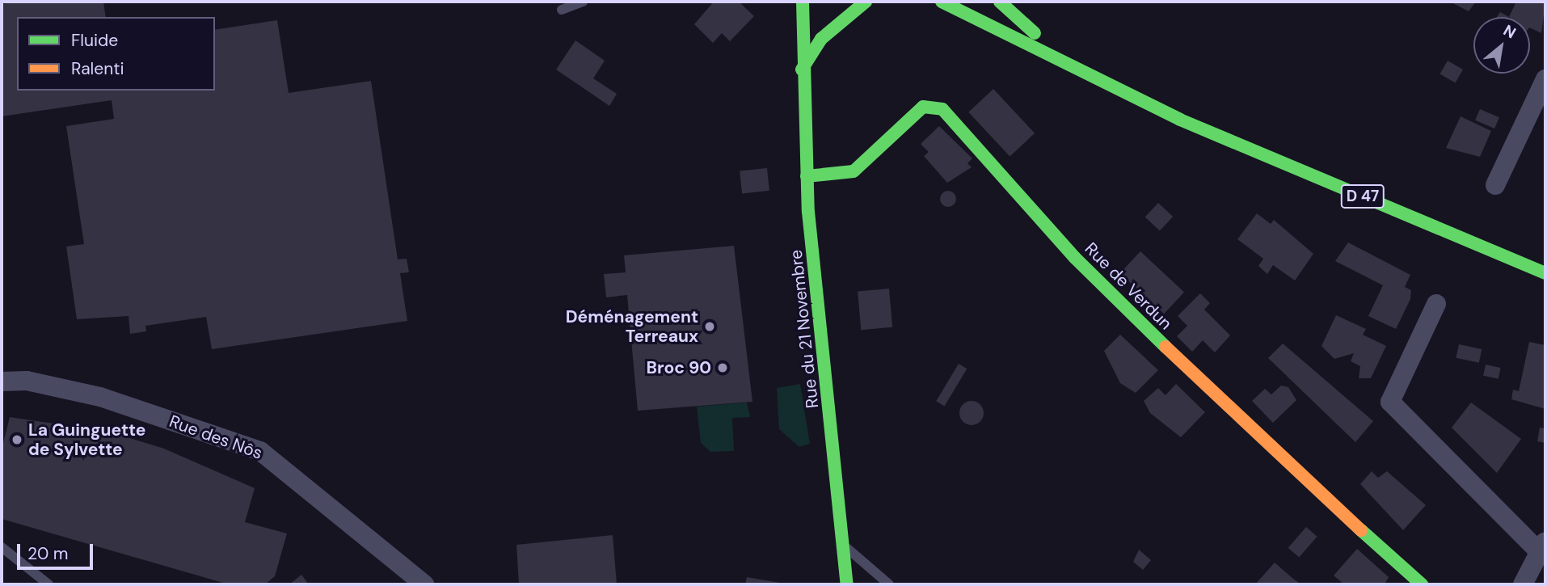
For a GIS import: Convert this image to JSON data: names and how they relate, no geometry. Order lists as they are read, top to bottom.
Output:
{
  "streets": {
    "street": [
      "D 47",
      "Rue de Verdun",
      "Rue du 21 Novembre",
      "Rue des Nôs"
    ]
  },
  "crossings": [
    ["Rue de Verdun", "Rue du 21 Novembre"]
  ],
  "places": ["Déménagement Terreaux", "Broc 90", "La Guinguette de Sylvette"],
  "legend": ["Fluide", "Ralenti"],
  "scale_bar": "20 m",
  "north": "top right"
}
